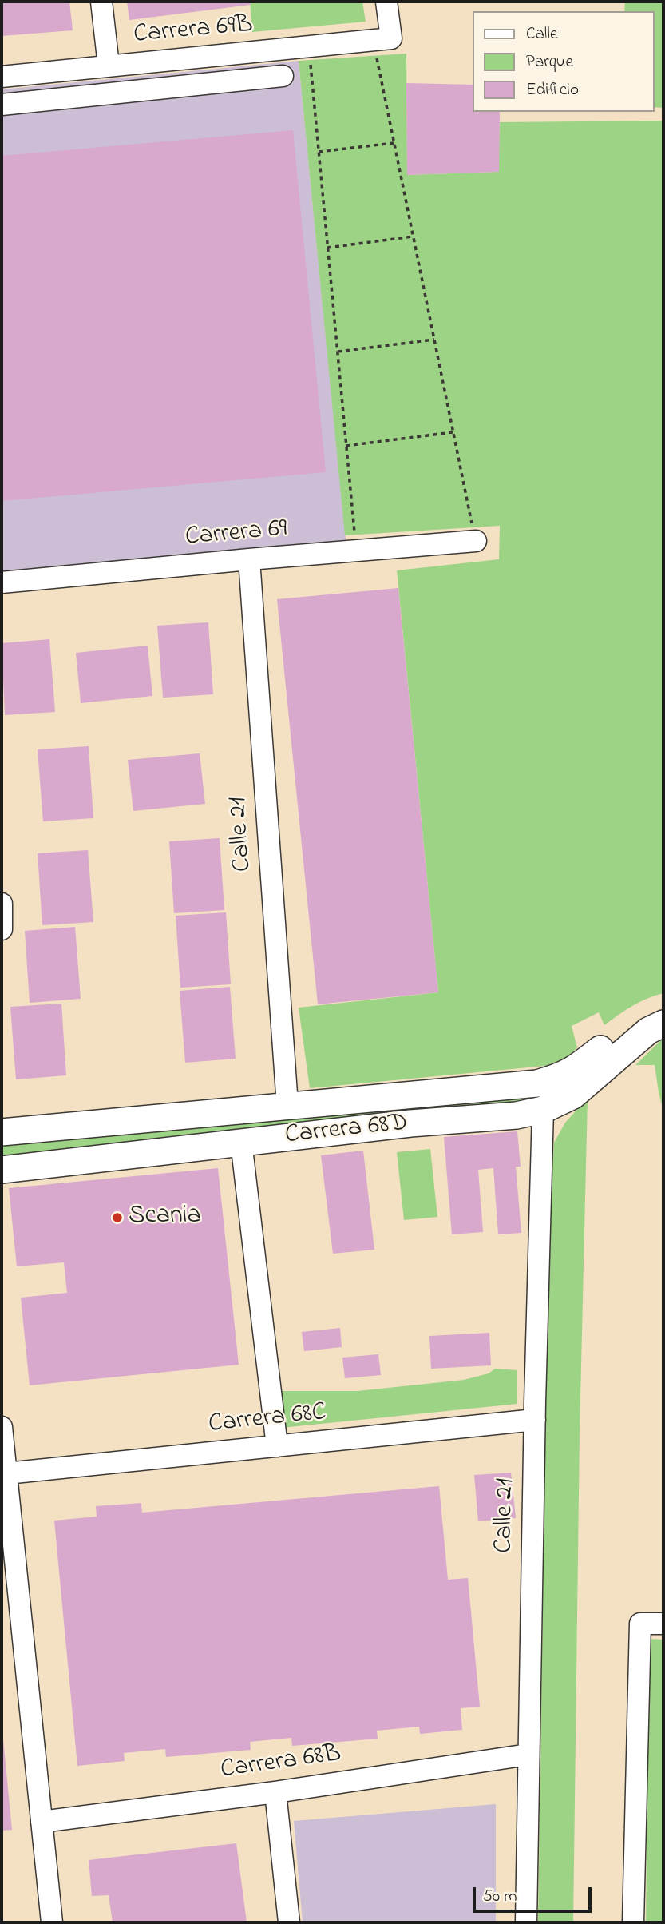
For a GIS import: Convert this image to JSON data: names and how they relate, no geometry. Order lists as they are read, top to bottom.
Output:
{
  "streets": {
    "main road": ["Carrera 68D"],
    "street": [
      "Carrera 69B",
      "Carrera 69",
      "Calle 21",
      "Carrera 68C",
      "Carrera 68B"
    ]
  },
  "crossings": [
    ["Carrera 69", "Calle 21"],
    ["Calle 21", "Carrera 68D"],
    ["Calle 21", "Carrera 68C"],
    ["Calle 21", "Carrera 68B"]
  ],
  "places": ["Scania"],
  "legend": ["Calle", "Parque", "Edificio"],
  "scale_bar": "50 m"
}
